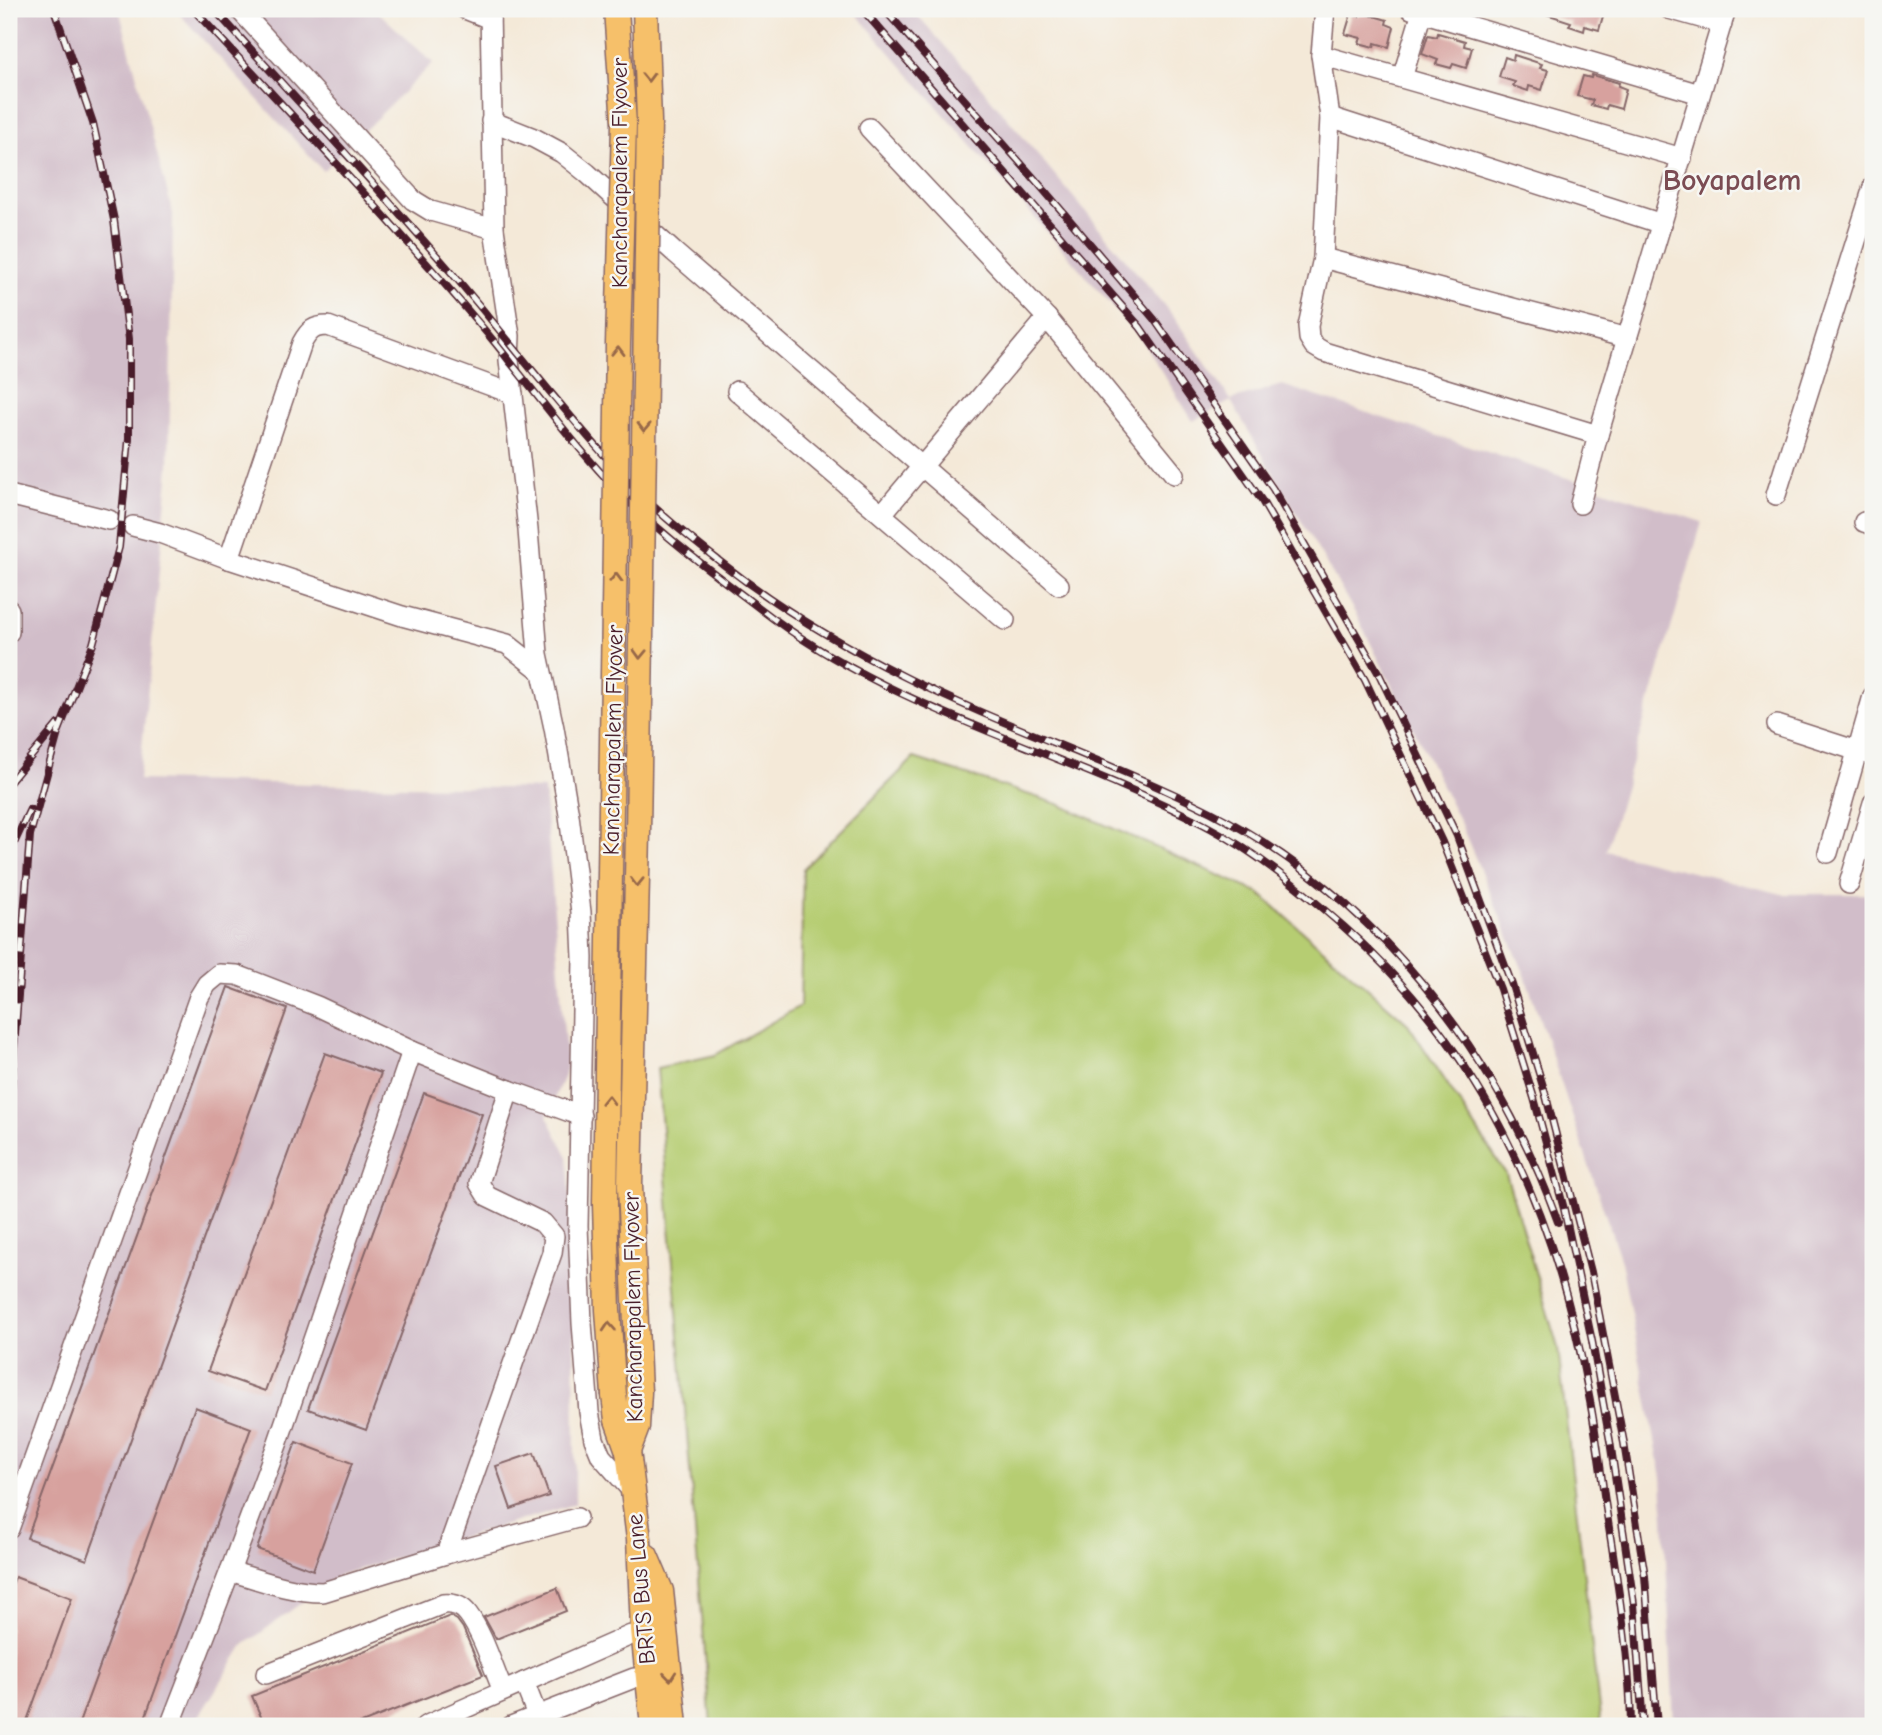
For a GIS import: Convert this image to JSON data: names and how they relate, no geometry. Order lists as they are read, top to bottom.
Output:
{
  "streets": {
    "main road": ["Kancharapalem Flyover", "BRTS Bus Lane"]
  },
  "crossings": [
    ["Kancharapalem Flyover", "BRTS Bus Lane"]
  ],
  "districts": ["Boyapalem"]
}
